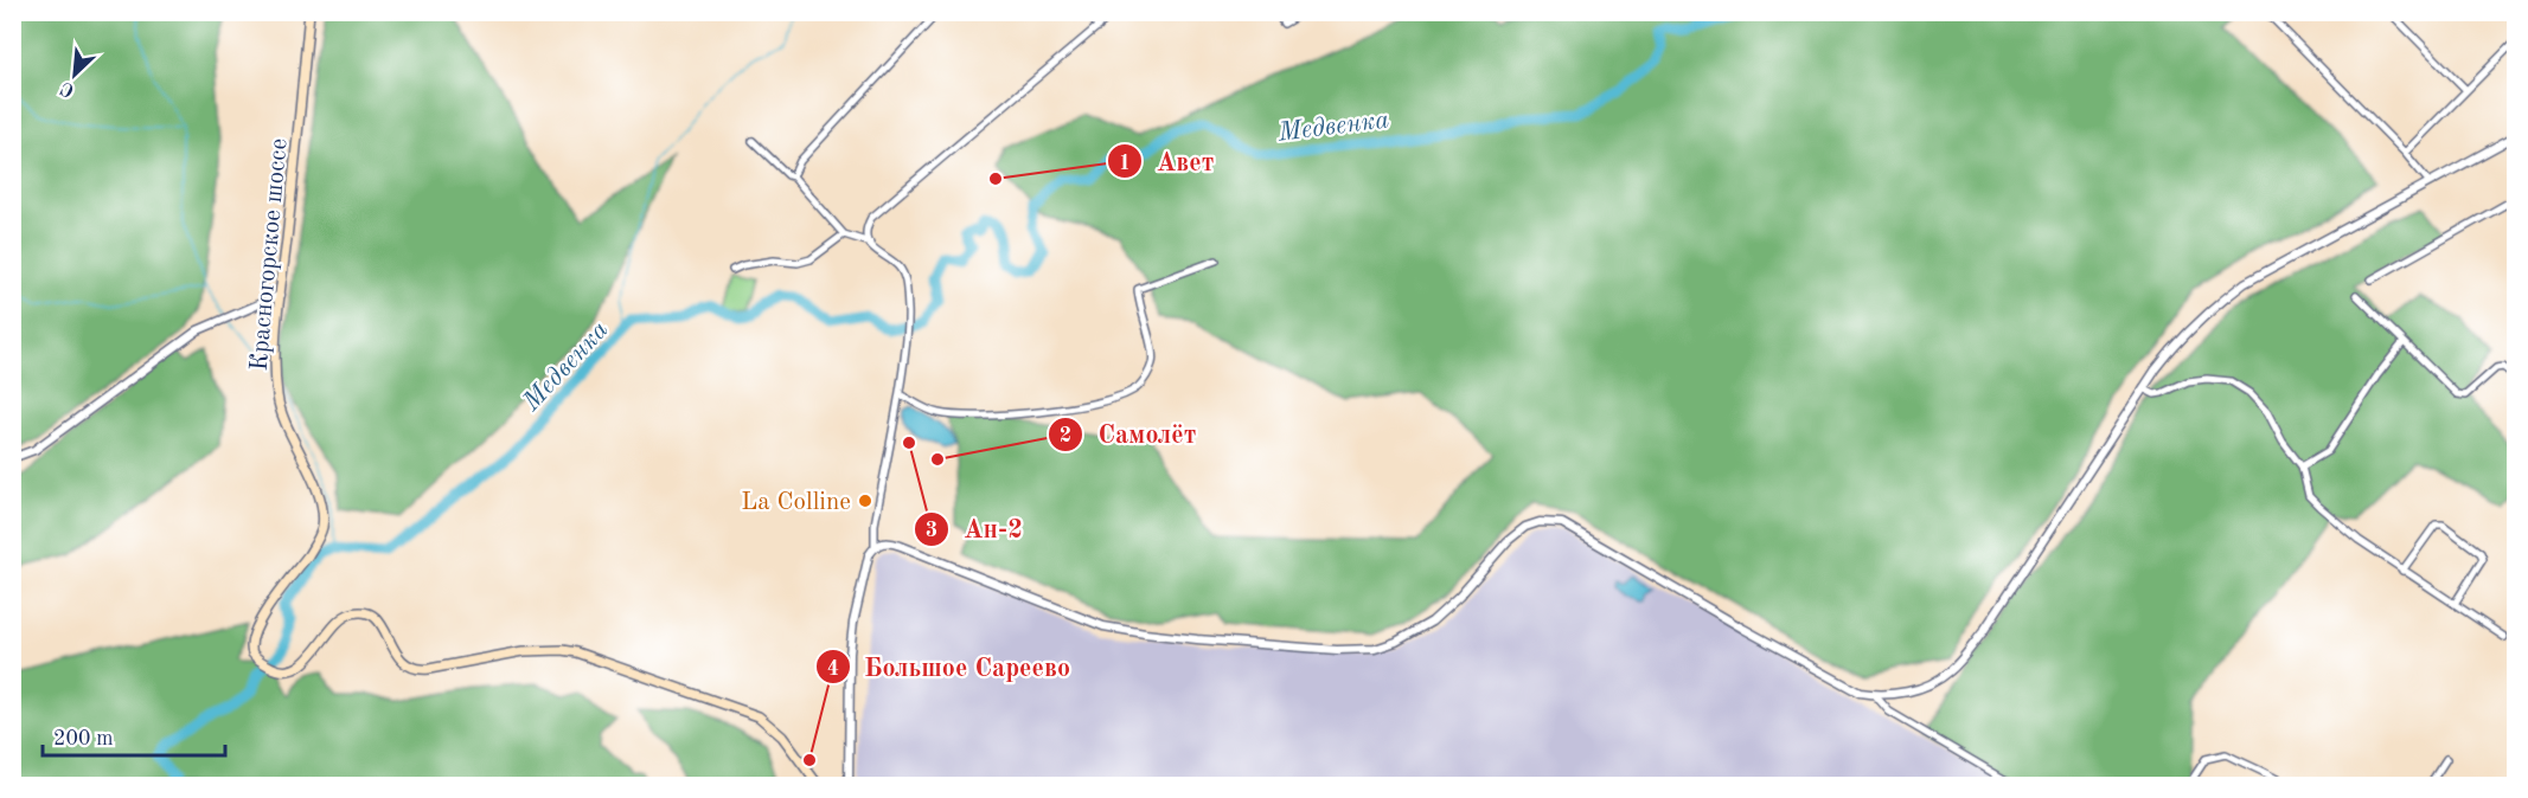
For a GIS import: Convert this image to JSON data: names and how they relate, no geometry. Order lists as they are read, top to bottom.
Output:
{
  "streets": {
    "main road": ["Красногорское шоссе"]
  },
  "water": ["Медвенка"],
  "places": [
    "Авет",
    "Ан-2",
    "Самолёт",
    "La Colline",
    "Большое Сареево"
  ],
  "scale_bar": "200 m",
  "north": "bottom left"
}
